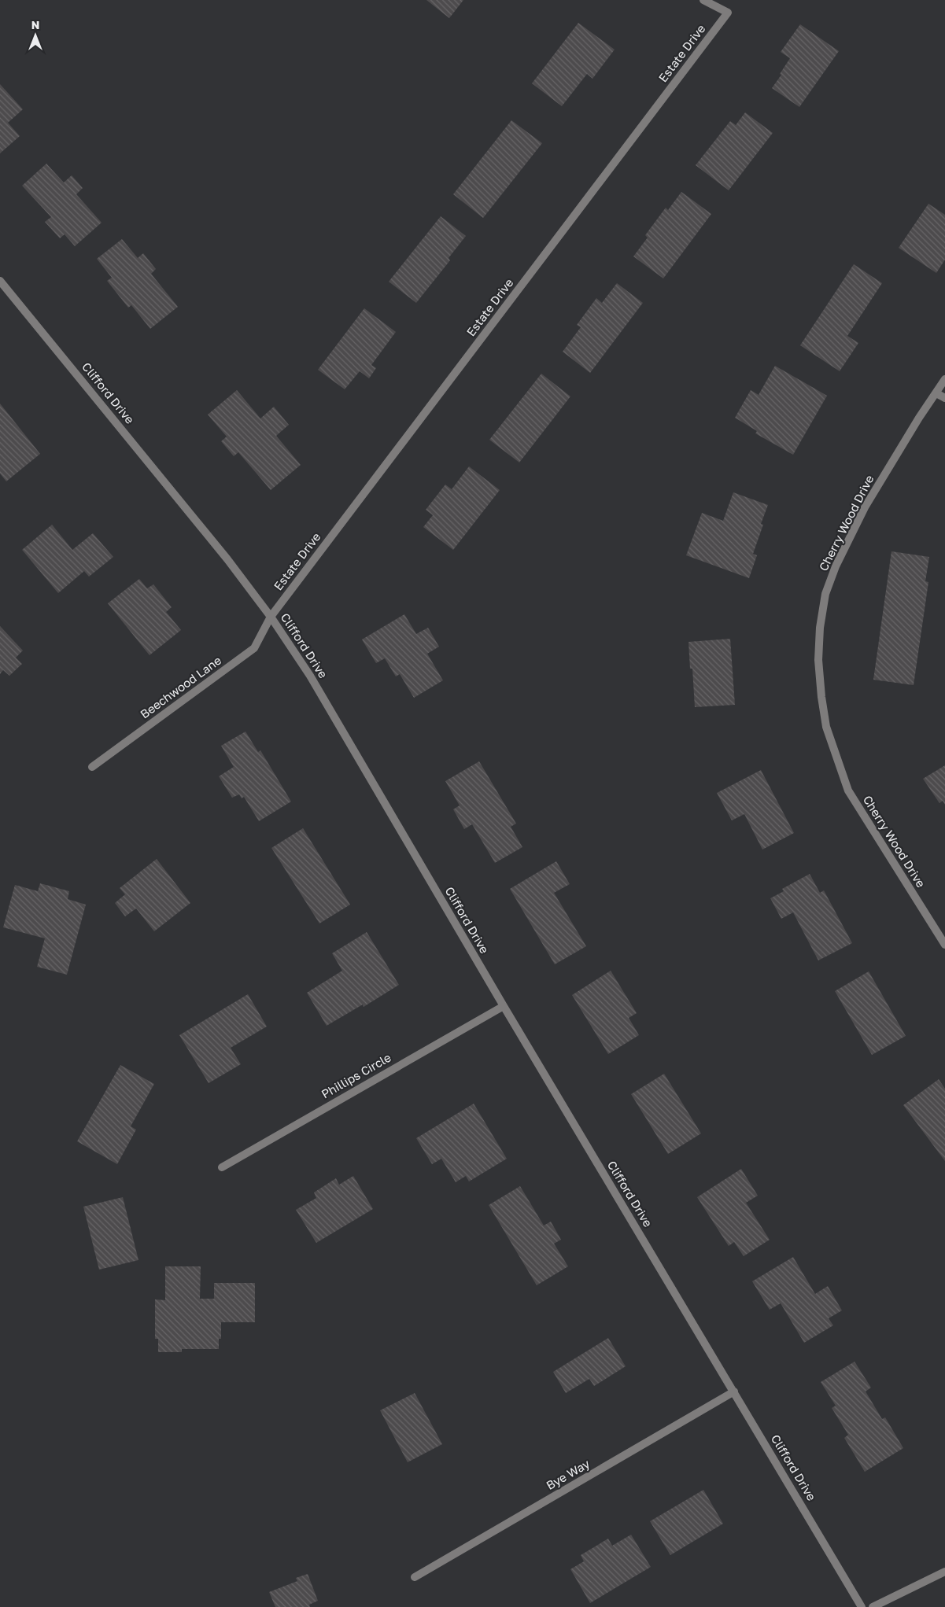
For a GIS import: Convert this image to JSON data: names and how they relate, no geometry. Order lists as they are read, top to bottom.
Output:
{
  "streets": {
    "street": [
      "Estate Drive",
      "Clifford Drive",
      "Cherry Wood Drive",
      "Beechwood Lane",
      "Phillips Circle",
      "Bye Way"
    ]
  },
  "crossings": [
    ["Estate Drive", "Clifford Drive"],
    ["Estate Drive", "Beechwood Lane"],
    ["Clifford Drive", "Beechwood Lane"],
    ["Clifford Drive", "Phillips Circle"],
    ["Clifford Drive", "Bye Way"]
  ],
  "north": "top"
}
